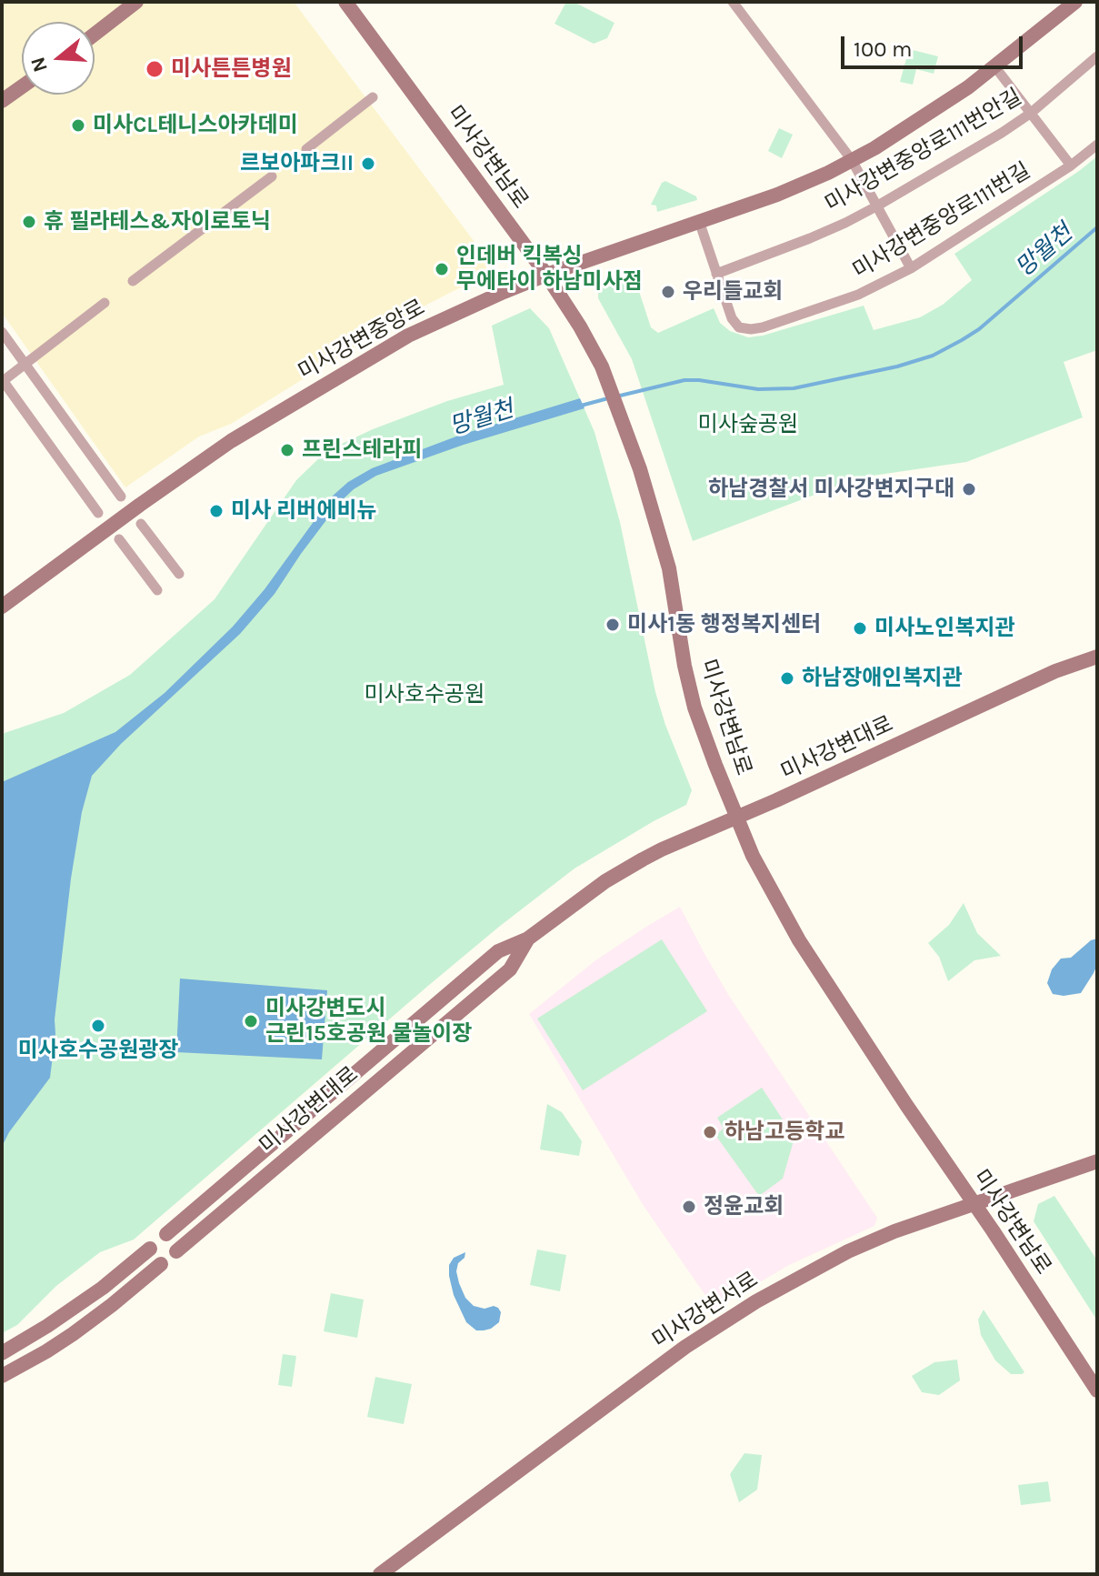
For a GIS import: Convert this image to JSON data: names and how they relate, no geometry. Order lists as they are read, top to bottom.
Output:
{
  "streets": {
    "main road": [
      "미사강변남로",
      "미사강변중앙로",
      "미사강변대로",
      "미사강변서로"
    ],
    "street": ["미사강변중앙로111번안길", "미사강변중앙로111번길"]
  },
  "crossings": [
    ["미사강변중앙로111번안길", "미사강변중앙로111번길"],
    ["미사강변남로", "미사강변중앙로"],
    ["미사강변남로", "미사강변대로"],
    ["미사강변남로", "미사강변서로"],
    ["미사강변중앙로111번길", "미사강변중앙로"]
  ],
  "water": ["망월천"],
  "parks": ["미사숲공원", "미사호수공원"],
  "places": [
    "미사튼튼병원",
    "미사CL테니스아카데미",
    "르보아파크II",
    "휴 필라테스&자이로토닉",
    "인데버 킥복싱 무에타이 하남미사점",
    "우리들교회",
    "프린스테라피",
    "하남경찰서 미사강변지구대",
    "미사 리버에비뉴",
    "미사1동 행정복지센터",
    "미사노인복지관",
    "하남장애인복지관",
    "미사강변도시 근린15호공원 물놀이장",
    "미사호수공원광장",
    "하남고등학교",
    "정윤교회"
  ],
  "scale_bar": "100 m",
  "north": "left"
}
